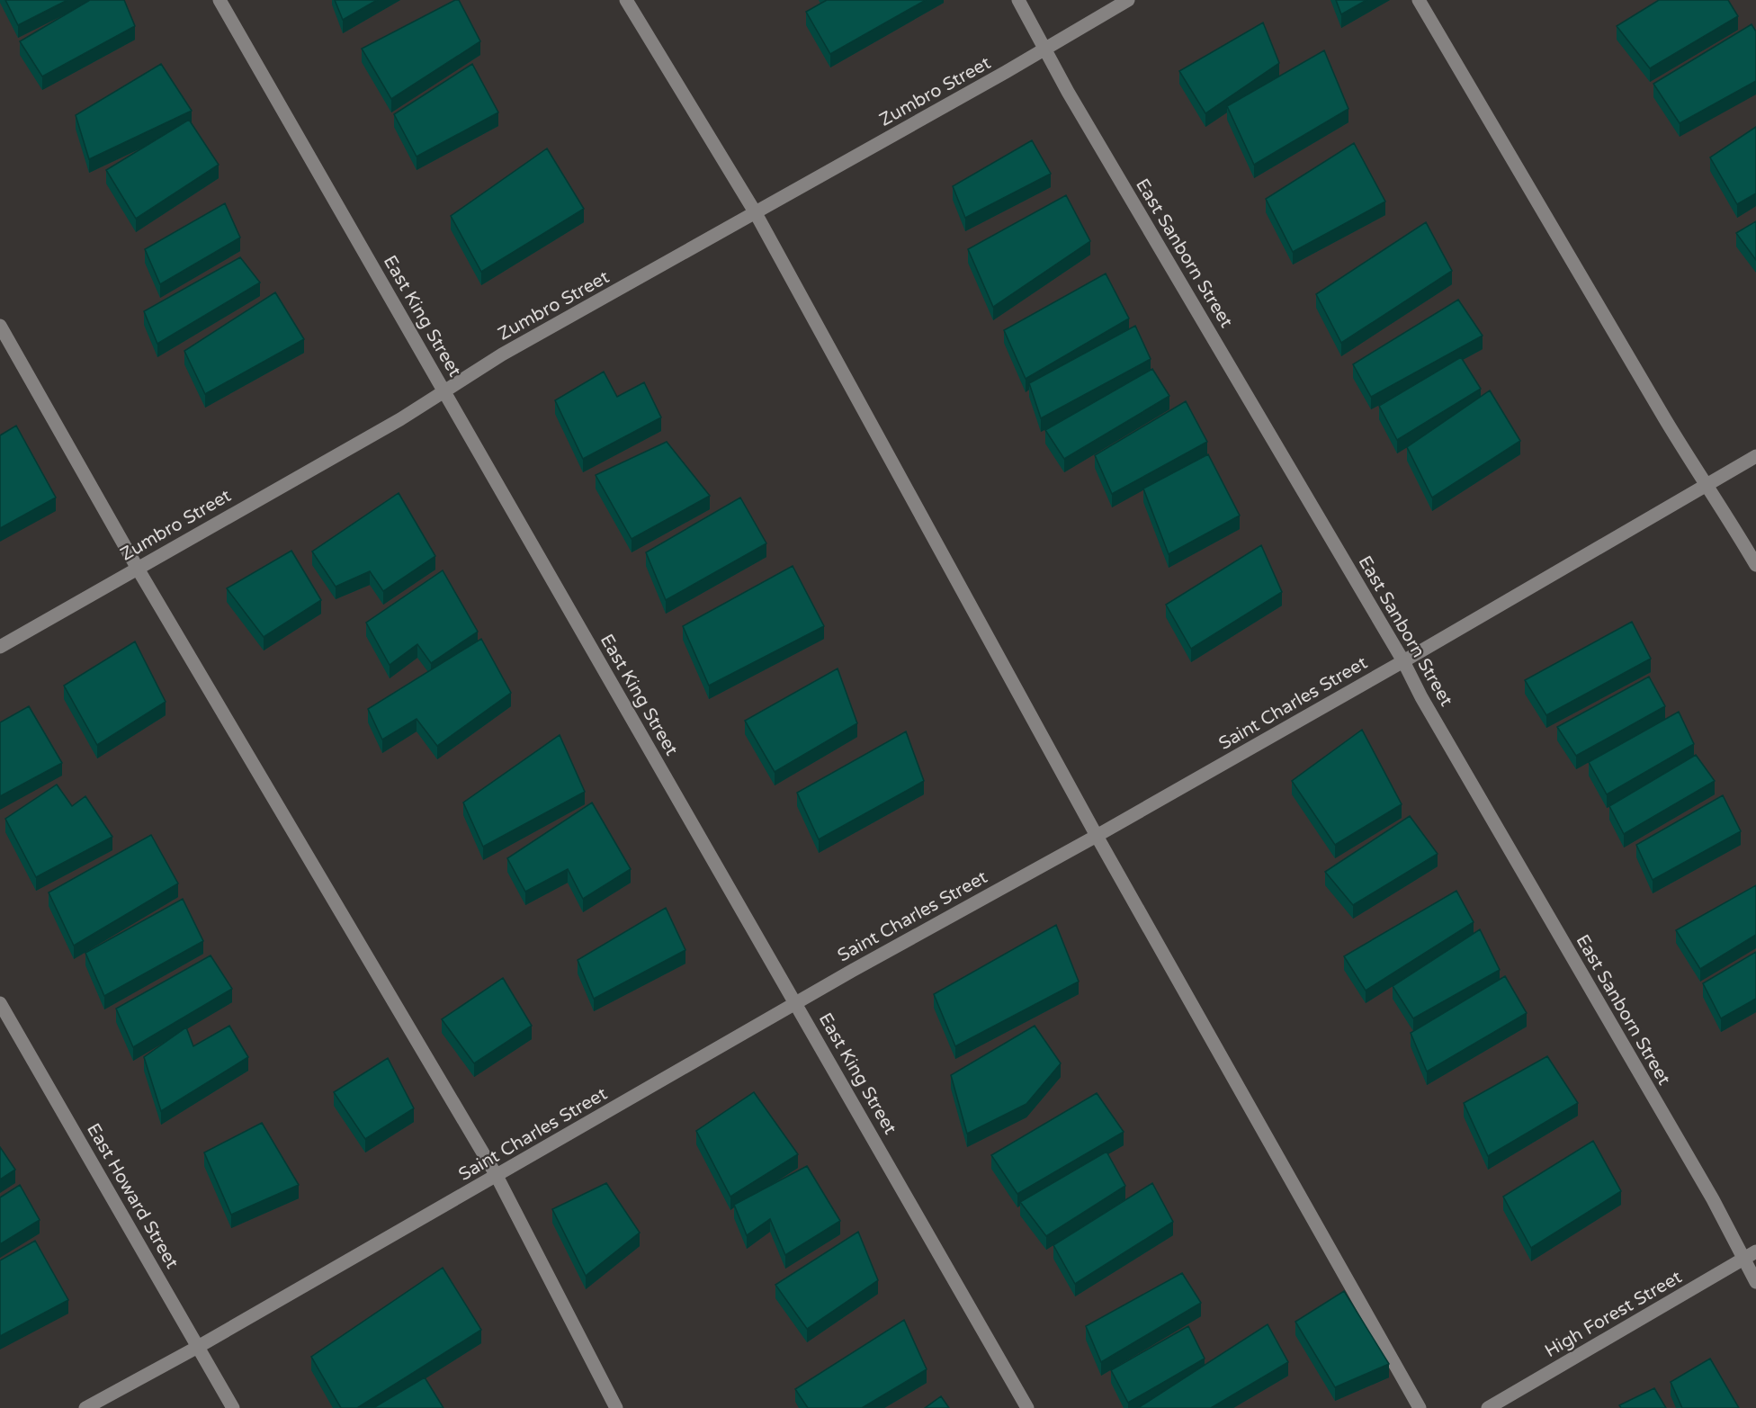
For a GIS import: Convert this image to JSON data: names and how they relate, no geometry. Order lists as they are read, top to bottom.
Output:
{
  "streets": {
    "street": [
      "Zumbro Street",
      "East Sanborn Street",
      "East King Street",
      "Saint Charles Street",
      "East Howard Street",
      "High Forest Street"
    ]
  },
  "crossings": [
    ["Zumbro Street", "East Sanborn Street"],
    ["Zumbro Street", "East King Street"],
    ["East Sanborn Street", "Saint Charles Street"],
    ["East Sanborn Street", "High Forest Street"],
    ["East King Street", "Saint Charles Street"],
    ["Saint Charles Street", "East Howard Street"]
  ]
}
